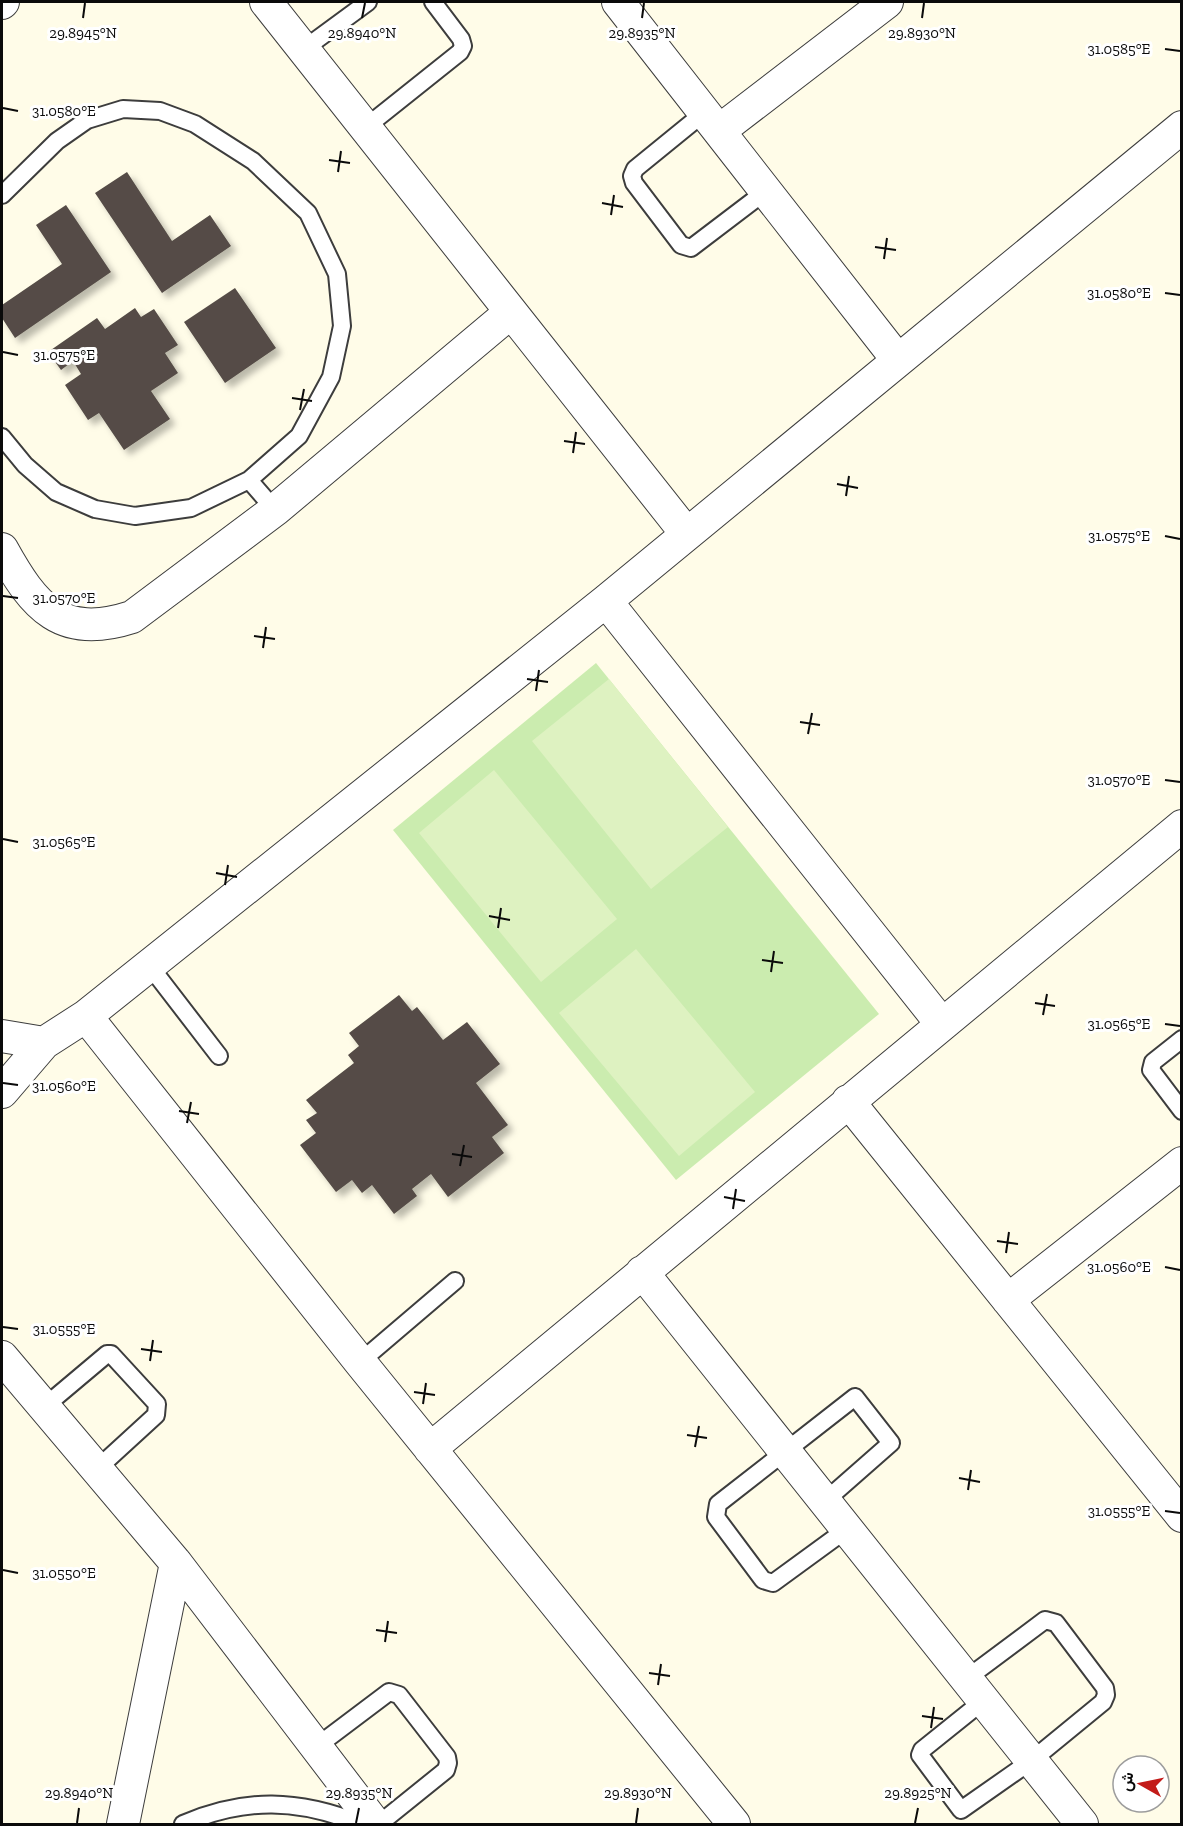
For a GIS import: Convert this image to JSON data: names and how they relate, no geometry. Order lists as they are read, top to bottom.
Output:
{
  "north": "left",
  "coordinates": [
    "29.8945°N",
    "29.8940°N",
    "29.8935°N",
    "29.8930°N",
    "31.0585°E",
    "31.0580°E",
    "31.0575°E",
    "31.0570°E",
    "31.0565°E",
    "31.0560°E",
    "31.0555°E",
    "31.0550°E",
    "29.8925°N"
  ]
}
